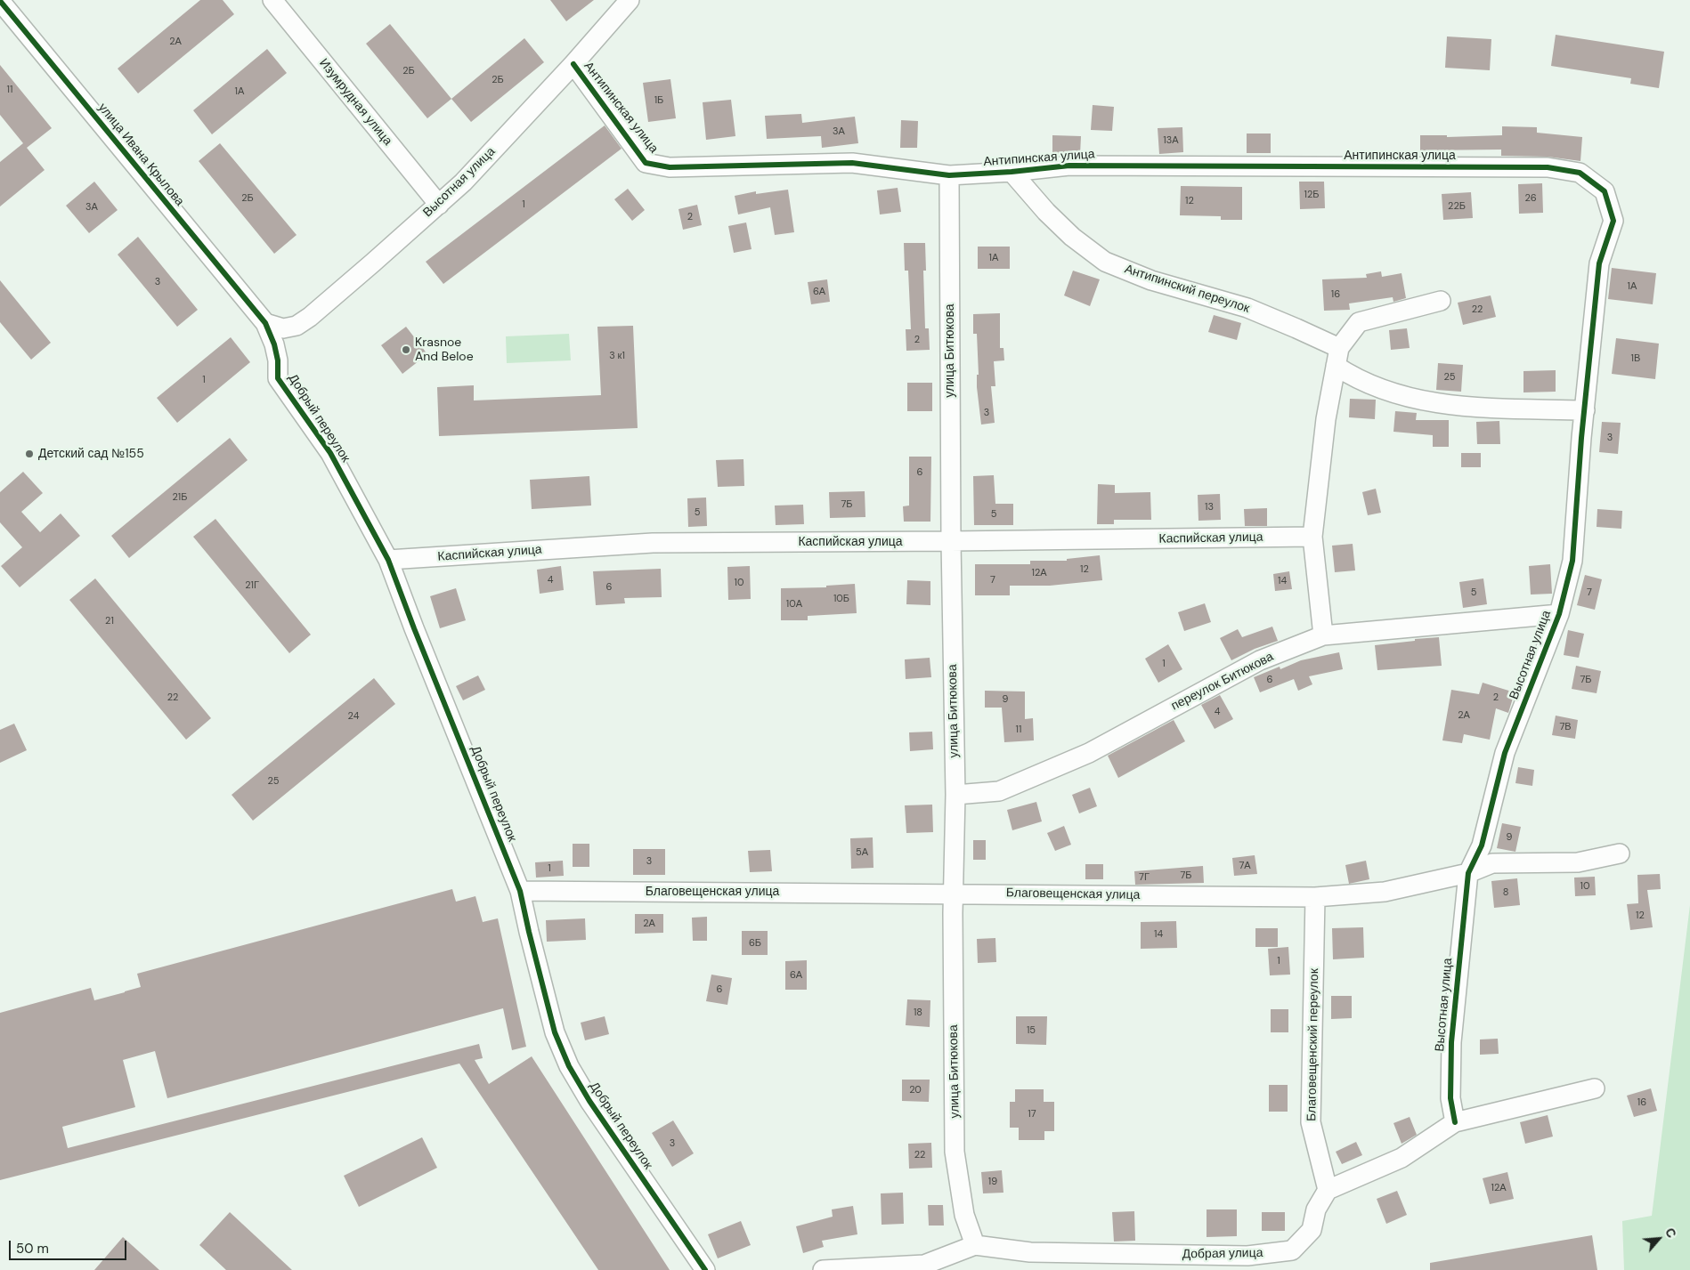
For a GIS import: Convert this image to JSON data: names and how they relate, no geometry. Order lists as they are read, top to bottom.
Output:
{
  "streets": {
    "street": [
      "Изумрудная улица",
      "Антипинская улица",
      "улица Ивана Крылова",
      "Высотная улица",
      "Антипинский переулок",
      "улица Битюкова",
      "Добрый переулок",
      "Каспийская улица",
      "переулок Битюкова",
      "Благовещенская улица",
      "Благовещенский переулок",
      "Добрая улица"
    ]
  },
  "crossings": [
    ["Изумрудная улица", "Высотная улица"],
    ["Антипинская улица", "Высотная улица"],
    ["Антипинская улица", "Антипинский переулок"],
    ["Антипинская улица", "улица Битюкова"],
    ["улица Ивана Крылова", "Высотная улица"],
    ["улица Ивана Крылова", "Добрый переулок"],
    ["Высотная улица", "Антипинский переулок"],
    ["Высотная улица", "Добрый переулок"],
    ["Высотная улица", "переулок Битюкова"],
    ["Высотная улица", "Благовещенская улица"],
    ["улица Битюкова", "Каспийская улица"],
    ["улица Битюкова", "переулок Битюкова"],
    ["улица Битюкова", "Благовещенская улица"],
    ["улица Битюкова", "Добрая улица"],
    ["Добрый переулок", "Каспийская улица"],
    ["Добрый переулок", "Благовещенская улица"],
    ["Благовещенская улица", "Благовещенский переулок"],
    ["Благовещенский переулок", "Добрая улица"]
  ],
  "places": ["Krasnoe And Beloe", "Детский сад №155"],
  "house_numbers": [
    "2А",
    "2Б",
    "2Б",
    "11",
    "1А",
    "1Б",
    "3А",
    "13А",
    "12Б",
    "2Б",
    "26",
    "12",
    "1",
    "22Б",
    "3А",
    "2",
    "1А",
    "3",
    "1А",
    "6А",
    "16",
    "22",
    "2",
    "3 к1",
    "1В",
    "25",
    "1",
    "3",
    "3",
    "6",
    "21Б",
    "7Б",
    "13",
    "5",
    "5",
    "12",
    "12А",
    "4",
    "7",
    "14",
    "10",
    "21Г",
    "6",
    "5",
    "7",
    "10Б",
    "10А",
    "21",
    "1",
    "6",
    "7Б",
    "22",
    "2",
    "9",
    "4",
    "2А",
    "24",
    "7В",
    "11",
    "25",
    "9",
    "5А",
    "3",
    "7А",
    "1",
    "7Б",
    "7Г",
    "10",
    "8",
    "12",
    "2А",
    "14",
    "6Б",
    "1",
    "6А",
    "6",
    "18",
    "15",
    "20",
    "16",
    "17",
    "3",
    "22",
    "19",
    "12А"
  ],
  "scale_bar": "50 m",
  "north": "top right"
}
